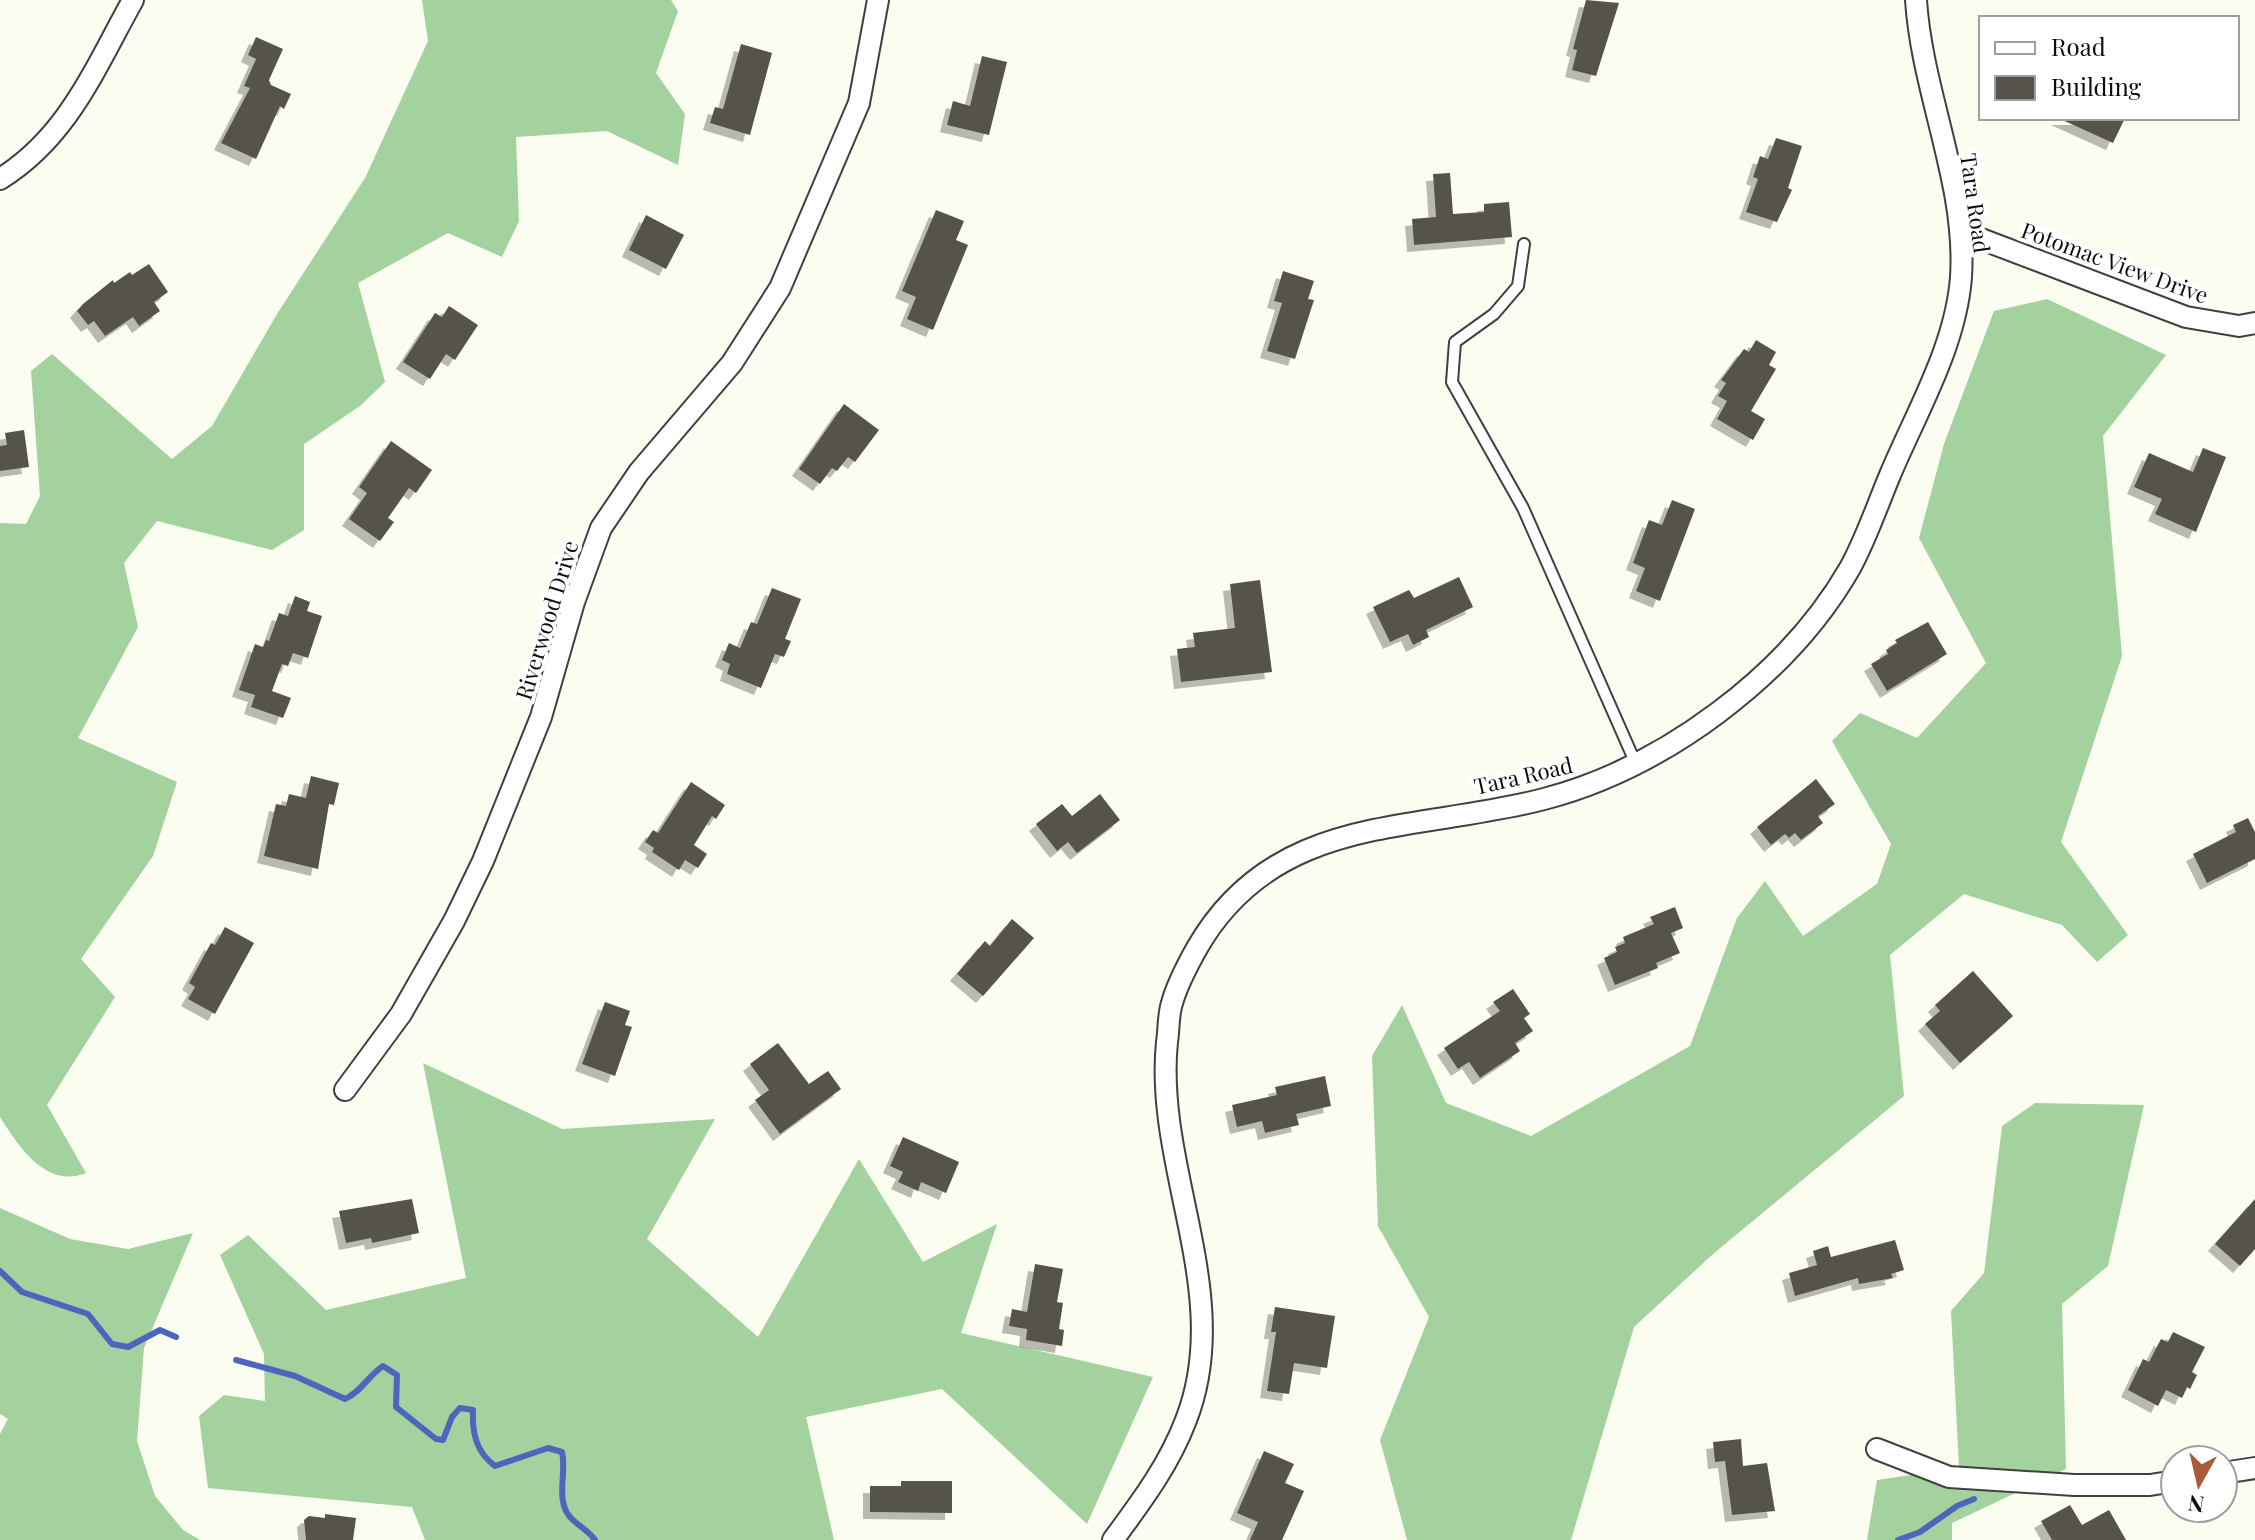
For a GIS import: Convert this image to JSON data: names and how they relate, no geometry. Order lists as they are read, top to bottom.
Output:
{
  "streets": {
    "street": ["Tara Road", "Potomac View Drive", "Riverwood Drive"]
  },
  "crossings": [
    ["Tara Road", "Potomac View Drive"]
  ],
  "legend": ["Road", "Building"],
  "north": "bottom"
}
